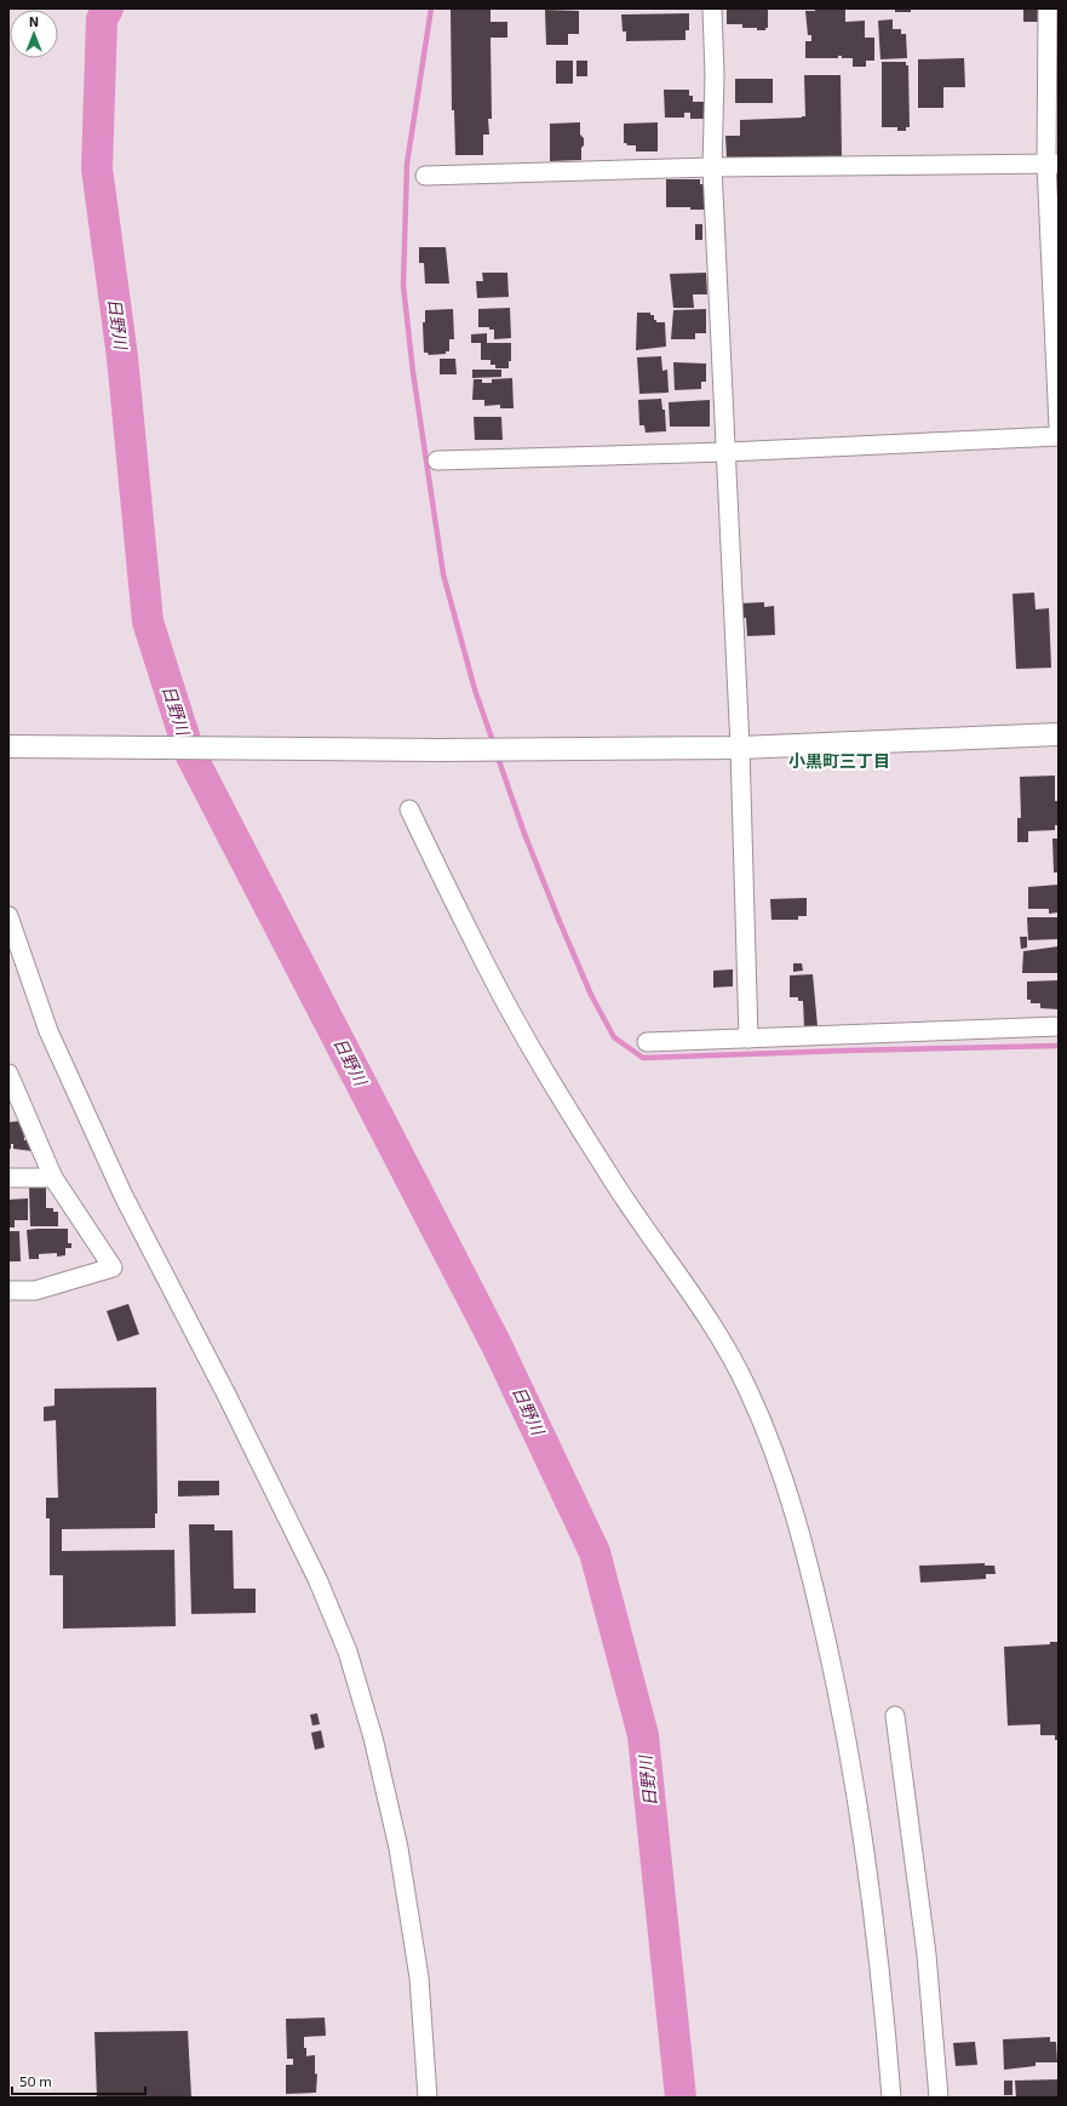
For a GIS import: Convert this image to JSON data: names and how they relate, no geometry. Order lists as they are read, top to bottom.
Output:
{
  "districts": ["小黒町三丁目"],
  "water": ["日野川"],
  "scale_bar": "50 m",
  "north": "top"
}
